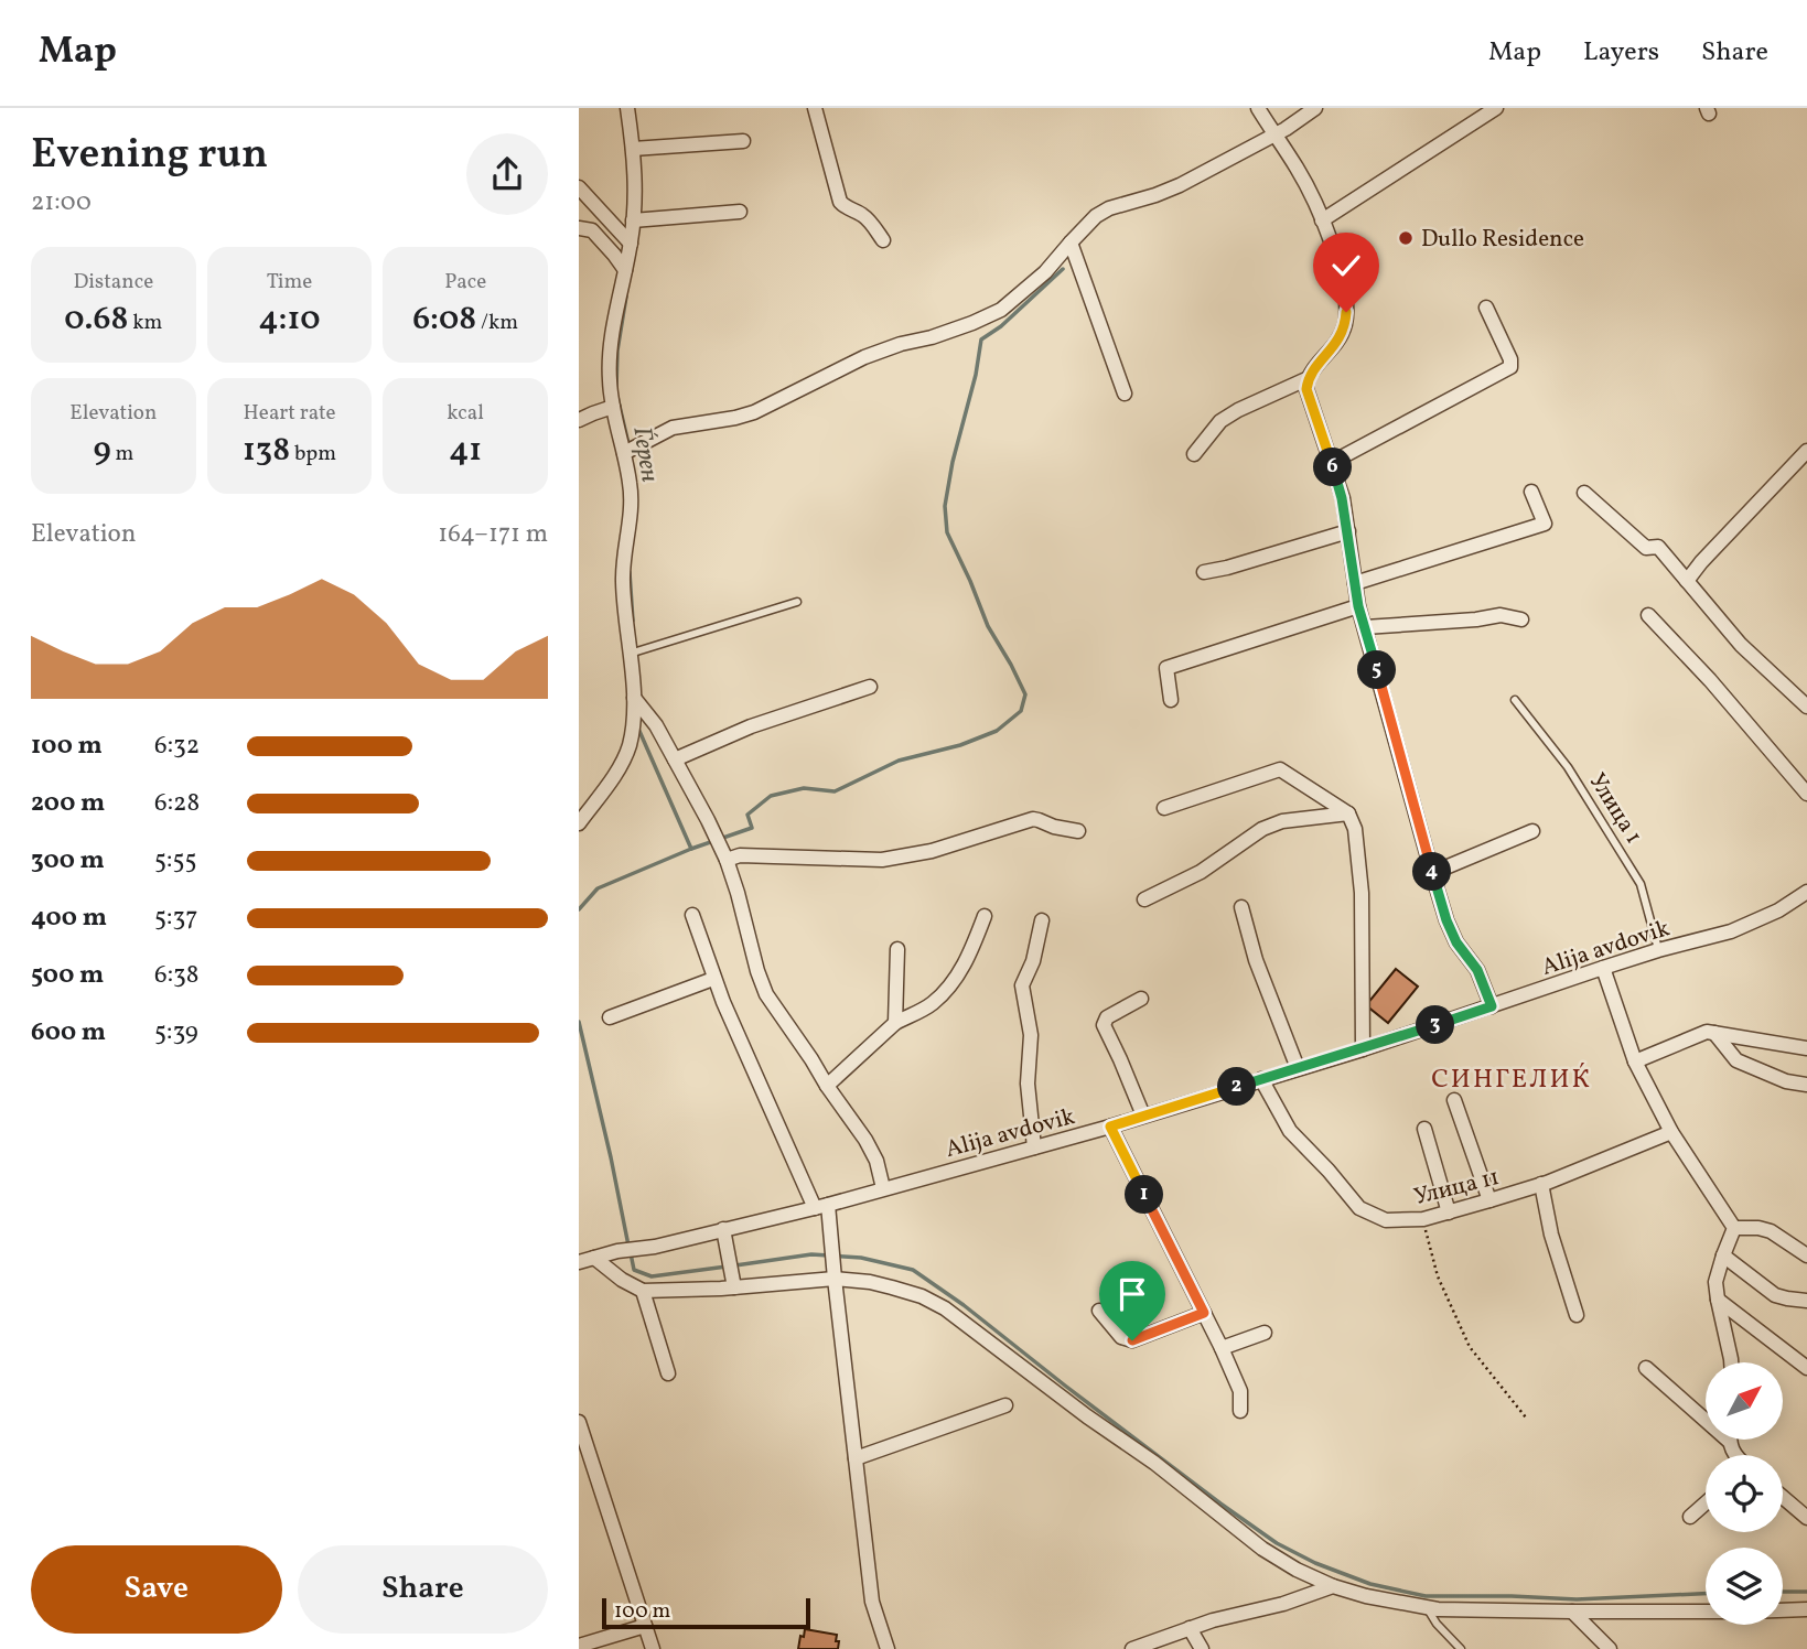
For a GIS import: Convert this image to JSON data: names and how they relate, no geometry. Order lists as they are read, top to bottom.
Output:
{
  "streets": {
    "street": ["Alija avdovik", "Улица 11"],
    "lane": ["Улица 1"]
  },
  "crossings": [
    ["Улица 1", "Alija avdovik"],
    ["Alija avdovik", "Улица 11"]
  ],
  "districts": ["СИНГЕЛИЌ"],
  "water": ["Ѓерен"],
  "places": ["Dullo Residence"],
  "scale_bar": "100 m",
  "north": "top right",
  "page": {
    "header": "Map",
    "nav": ["Map", "Layers", "Share"],
    "heading": ["Evening run", "21:00"],
    "stats": [
      ["Distance", "0.68 km"],
      ["Time", "4:10"],
      ["Pace", "6:08 /km"],
      ["Elevation", "9 m"],
      ["Heart rate", "138 bpm"],
      ["kcal", "41"]
    ],
    "pins": [
      "6",
      "5",
      "4",
      "3",
      "2",
      "1"
    ],
    "chart": ["Elevation", "164–171 m"],
    "list": [
      {
        "name": "100 m",
        "note": "6:32"
      },
      {
        "name": "200 m",
        "note": "6:28"
      },
      {
        "name": "300 m",
        "note": "5:55"
      },
      {
        "name": "400 m",
        "note": "5:37"
      },
      {
        "name": "500 m",
        "note": "6:38"
      },
      {
        "name": "600 m",
        "note": "5:39"
      }
    ],
    "buttons": ["Save", "Share"],
    "scale": "100 m"
  }
}
